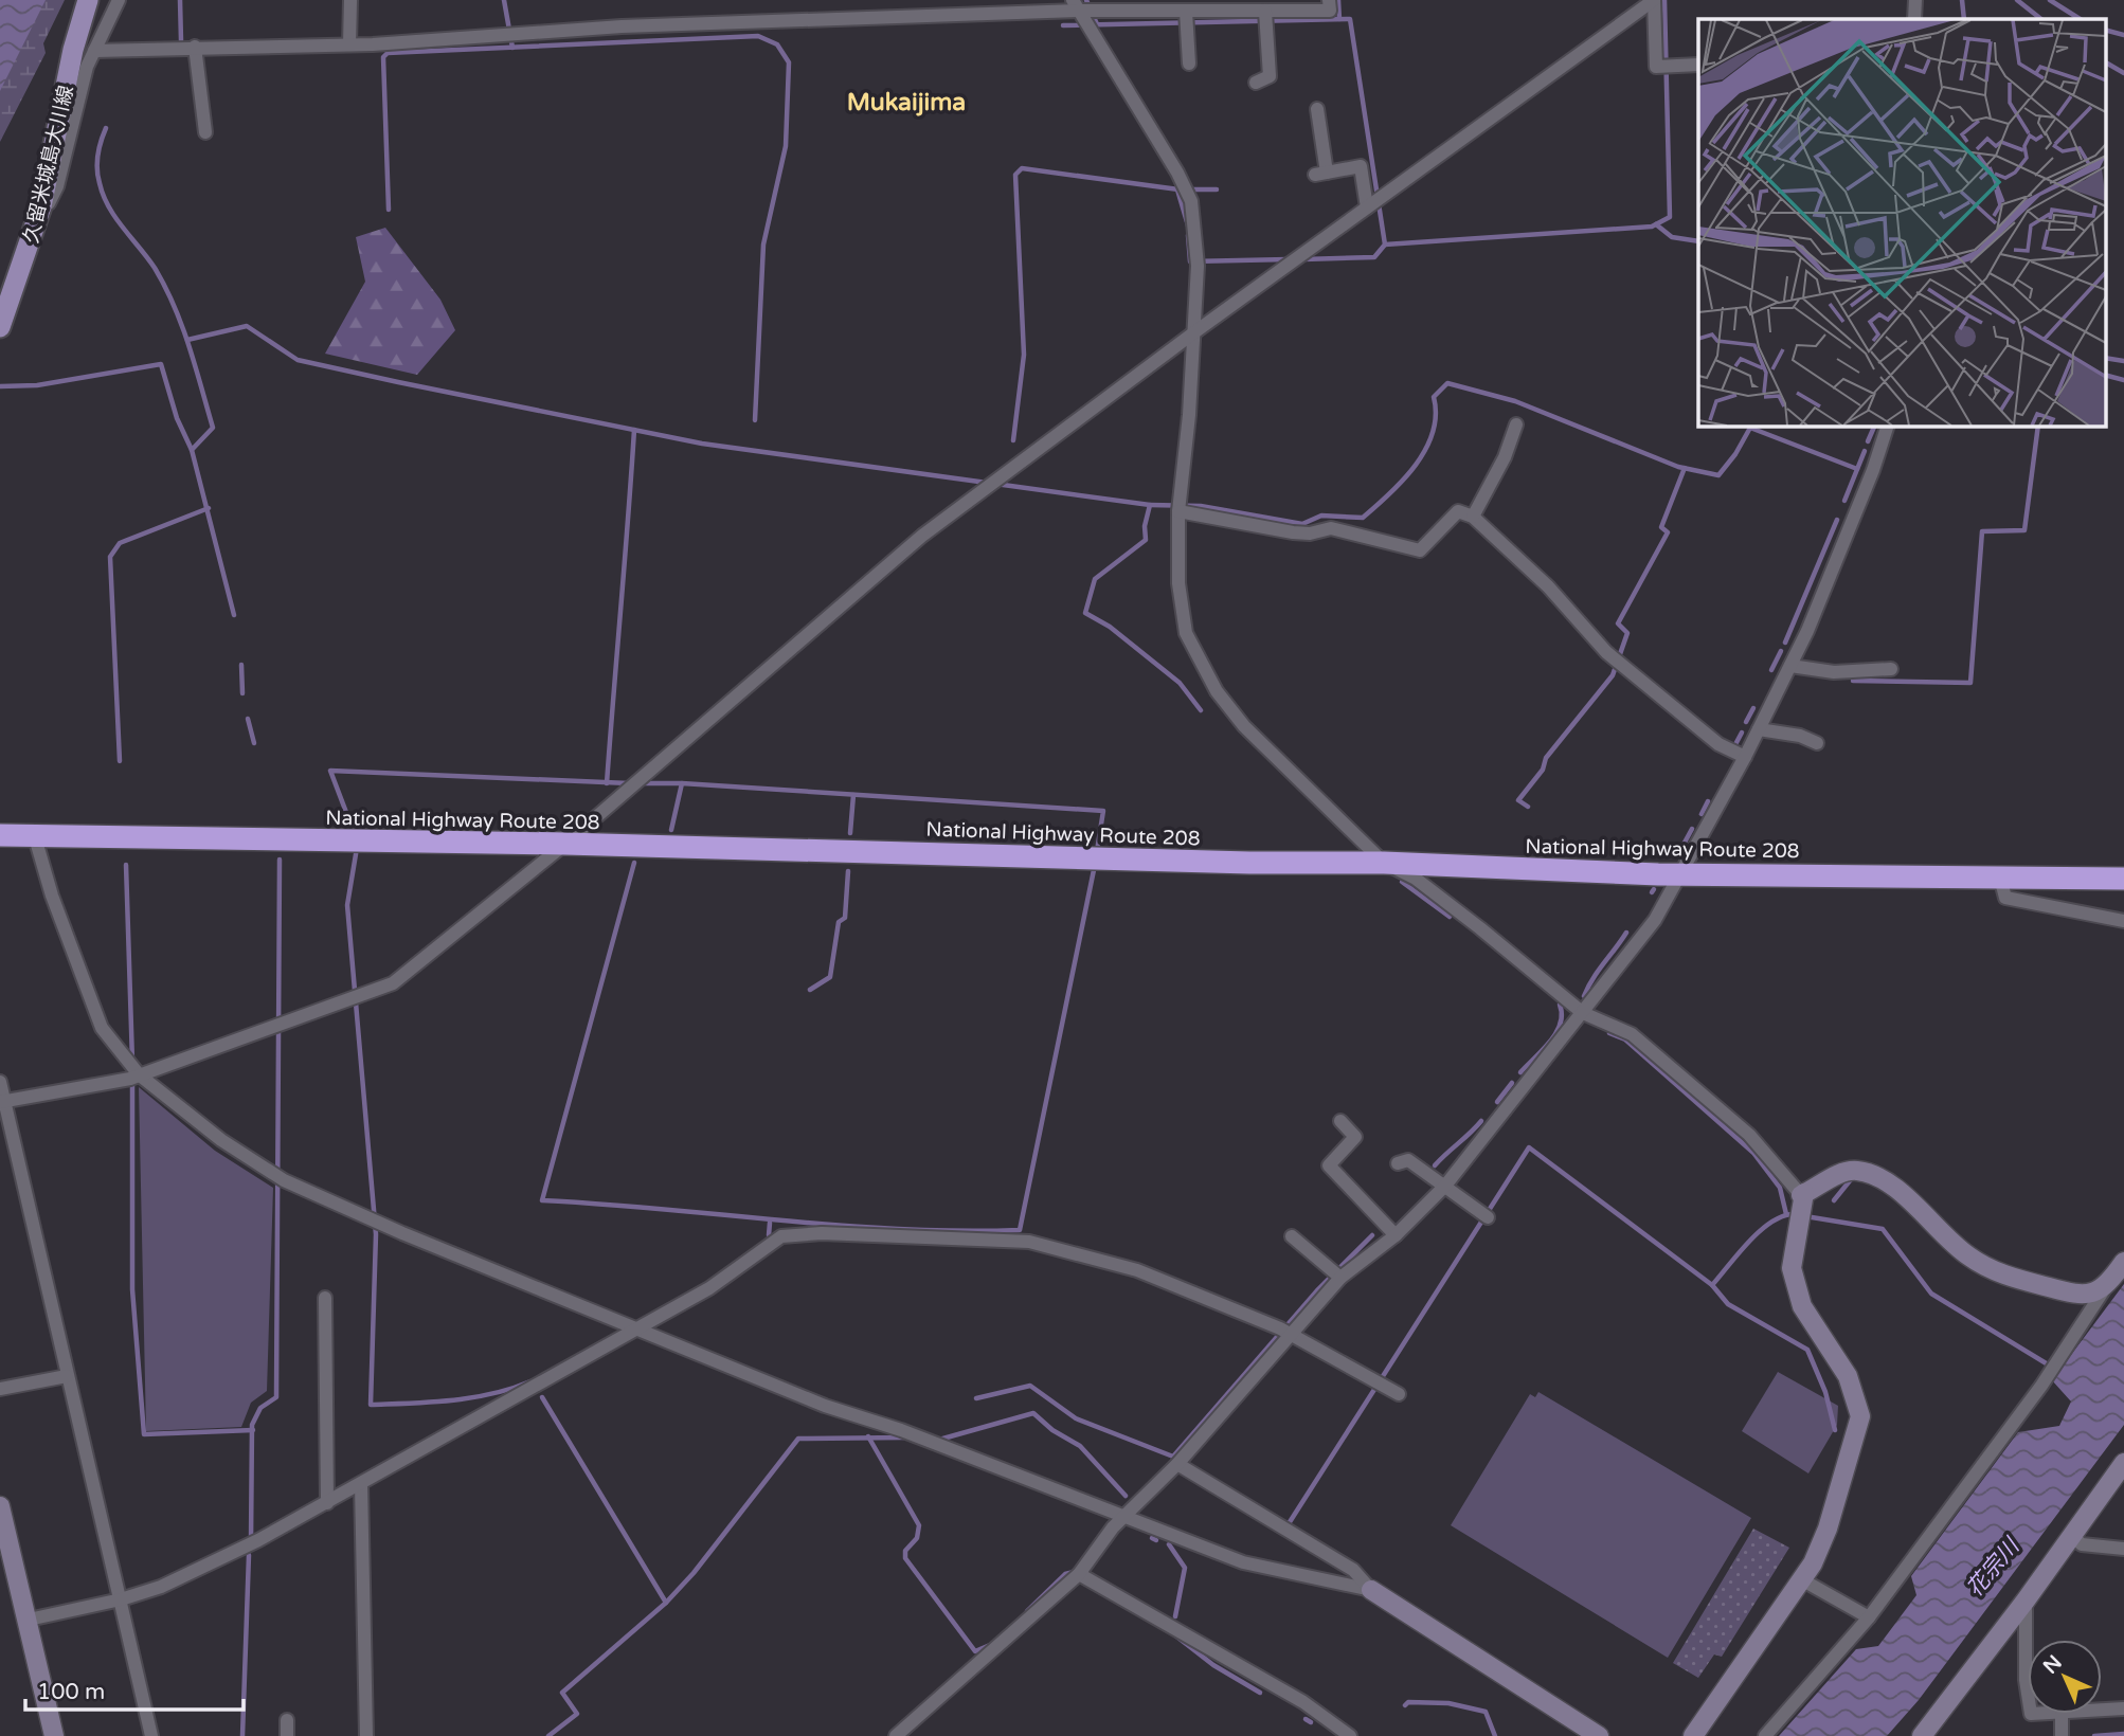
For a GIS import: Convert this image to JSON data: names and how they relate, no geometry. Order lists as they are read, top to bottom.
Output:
{
  "streets": {
    "highway": ["National Highway Route 208"],
    "main road": ["久留米城島大川線"]
  },
  "districts": ["Mukaijima"],
  "water": ["花宗川"],
  "scale_bar": "100 m",
  "north": "top left"
}
